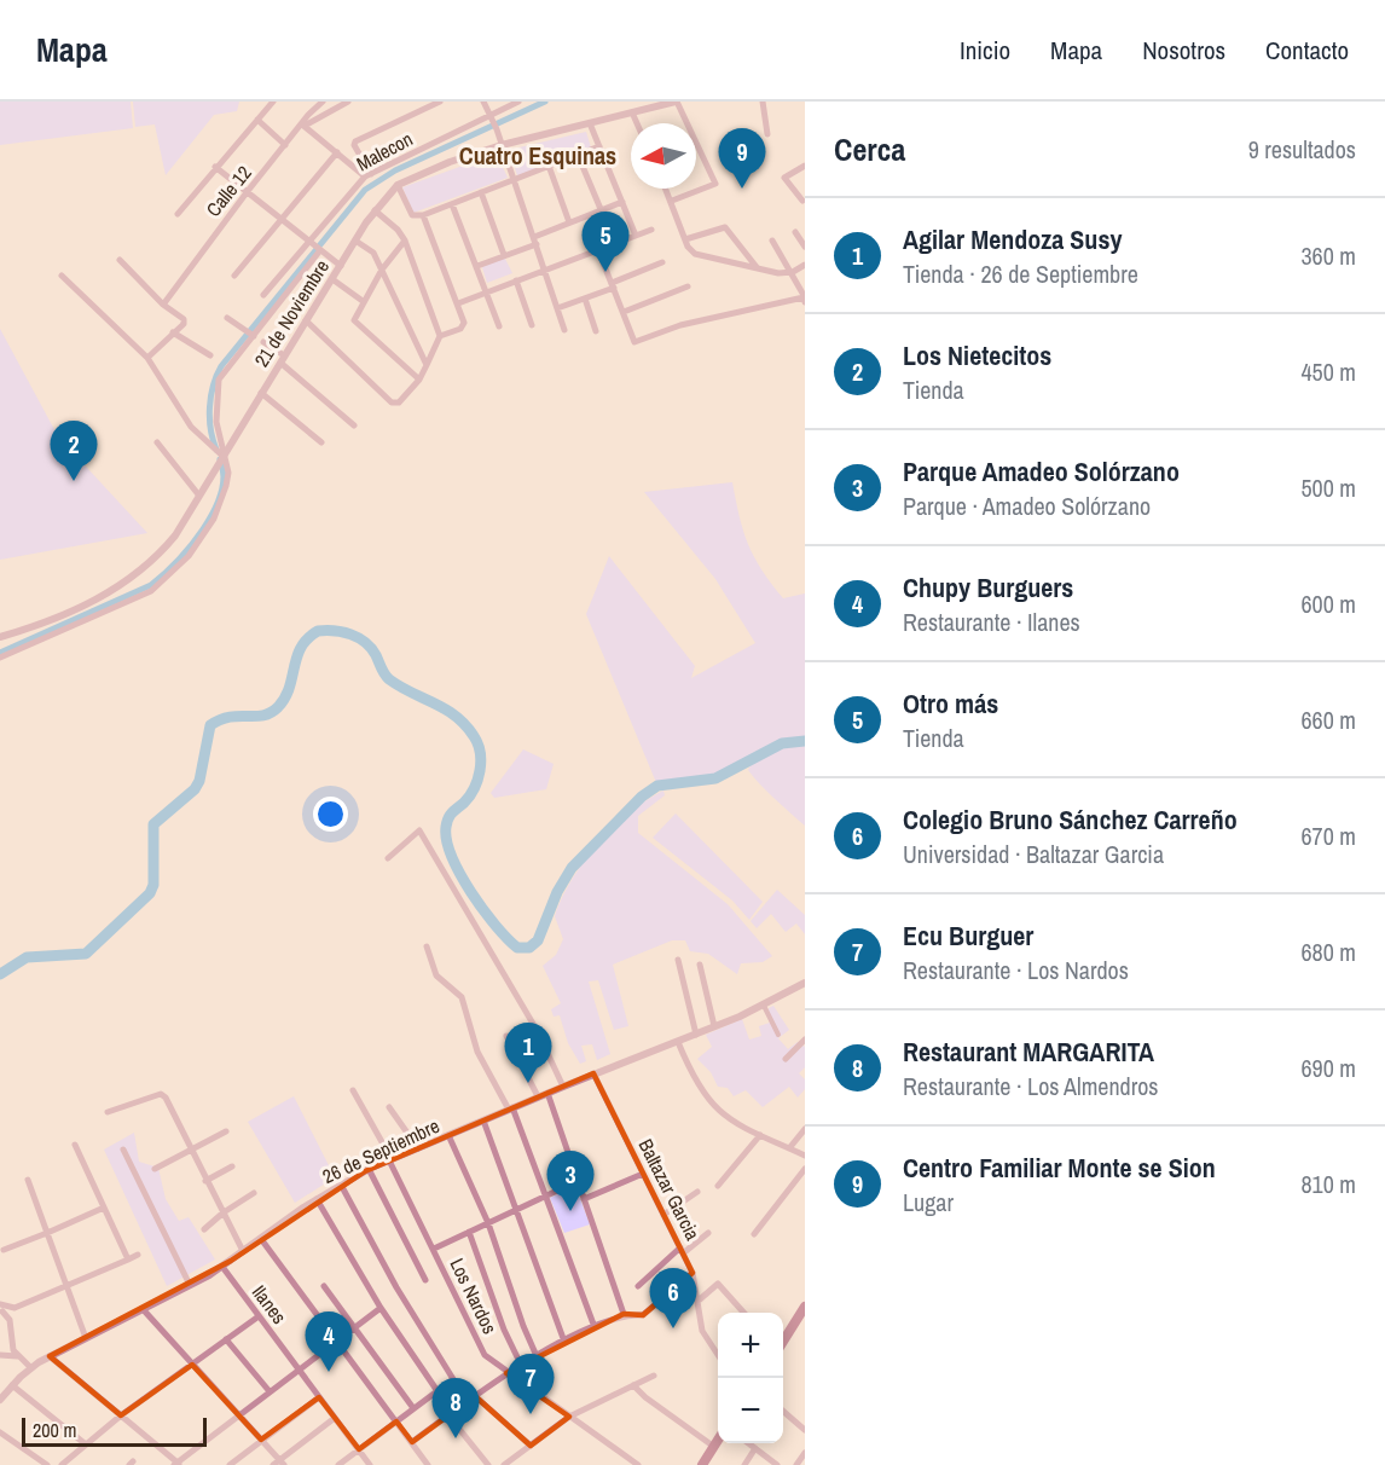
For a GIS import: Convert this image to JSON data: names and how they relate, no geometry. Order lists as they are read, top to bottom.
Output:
{
  "streets": {
    "street": [
      "Malecon",
      "Calle 12",
      "21 de Noviembre",
      "26 de Septiembre",
      "Baltazar Garcia",
      "Los Nardos",
      "Ilanes"
    ]
  },
  "crossings": [
    ["26 de Septiembre", "Baltazar Garcia"],
    ["26 de Septiembre", "Los Nardos"],
    ["26 de Septiembre", "Ilanes"]
  ],
  "districts": ["Cuatro Esquinas"],
  "scale_bar": "200 m",
  "north": "left",
  "page": {
    "header": "Mapa",
    "nav": [
      "Inicio",
      "Mapa",
      "Nosotros",
      "Contacto"
    ],
    "heading": ["Cerca", "9 resultados"],
    "pins": [
      "9",
      "5",
      "2",
      "1",
      "3",
      "6",
      "4",
      "7",
      "8"
    ],
    "list": [
      {
        "mark": "1",
        "name": "Agilar Mendoza Susy",
        "note": "Tienda · 26 de Septiembre",
        "value": "360 m"
      },
      {
        "mark": "2",
        "name": "Los Nietecitos",
        "note": "Tienda",
        "value": "450 m"
      },
      {
        "mark": "3",
        "name": "Parque Amadeo Solórzano",
        "note": "Parque · Amadeo Solórzano",
        "value": "500 m"
      },
      {
        "mark": "4",
        "name": "Chupy Burguers",
        "note": "Restaurante · Ilanes",
        "value": "600 m"
      },
      {
        "mark": "5",
        "name": "Otro más",
        "note": "Tienda",
        "value": "660 m"
      },
      {
        "mark": "6",
        "name": "Colegio Bruno Sánchez Carreño",
        "note": "Universidad · Baltazar Garcia",
        "value": "670 m"
      },
      {
        "mark": "7",
        "name": "Ecu Burguer",
        "note": "Restaurante · Los Nardos",
        "value": "680 m"
      },
      {
        "mark": "8",
        "name": "Restaurant MARGARITA",
        "note": "Restaurante · Los Almendros",
        "value": "690 m"
      },
      {
        "mark": "9",
        "name": "Centro Familiar Monte se Sion",
        "note": "Lugar",
        "value": "810 m"
      }
    ],
    "map_buttons": ["+", "−"],
    "scale": "200 m"
  }
}
